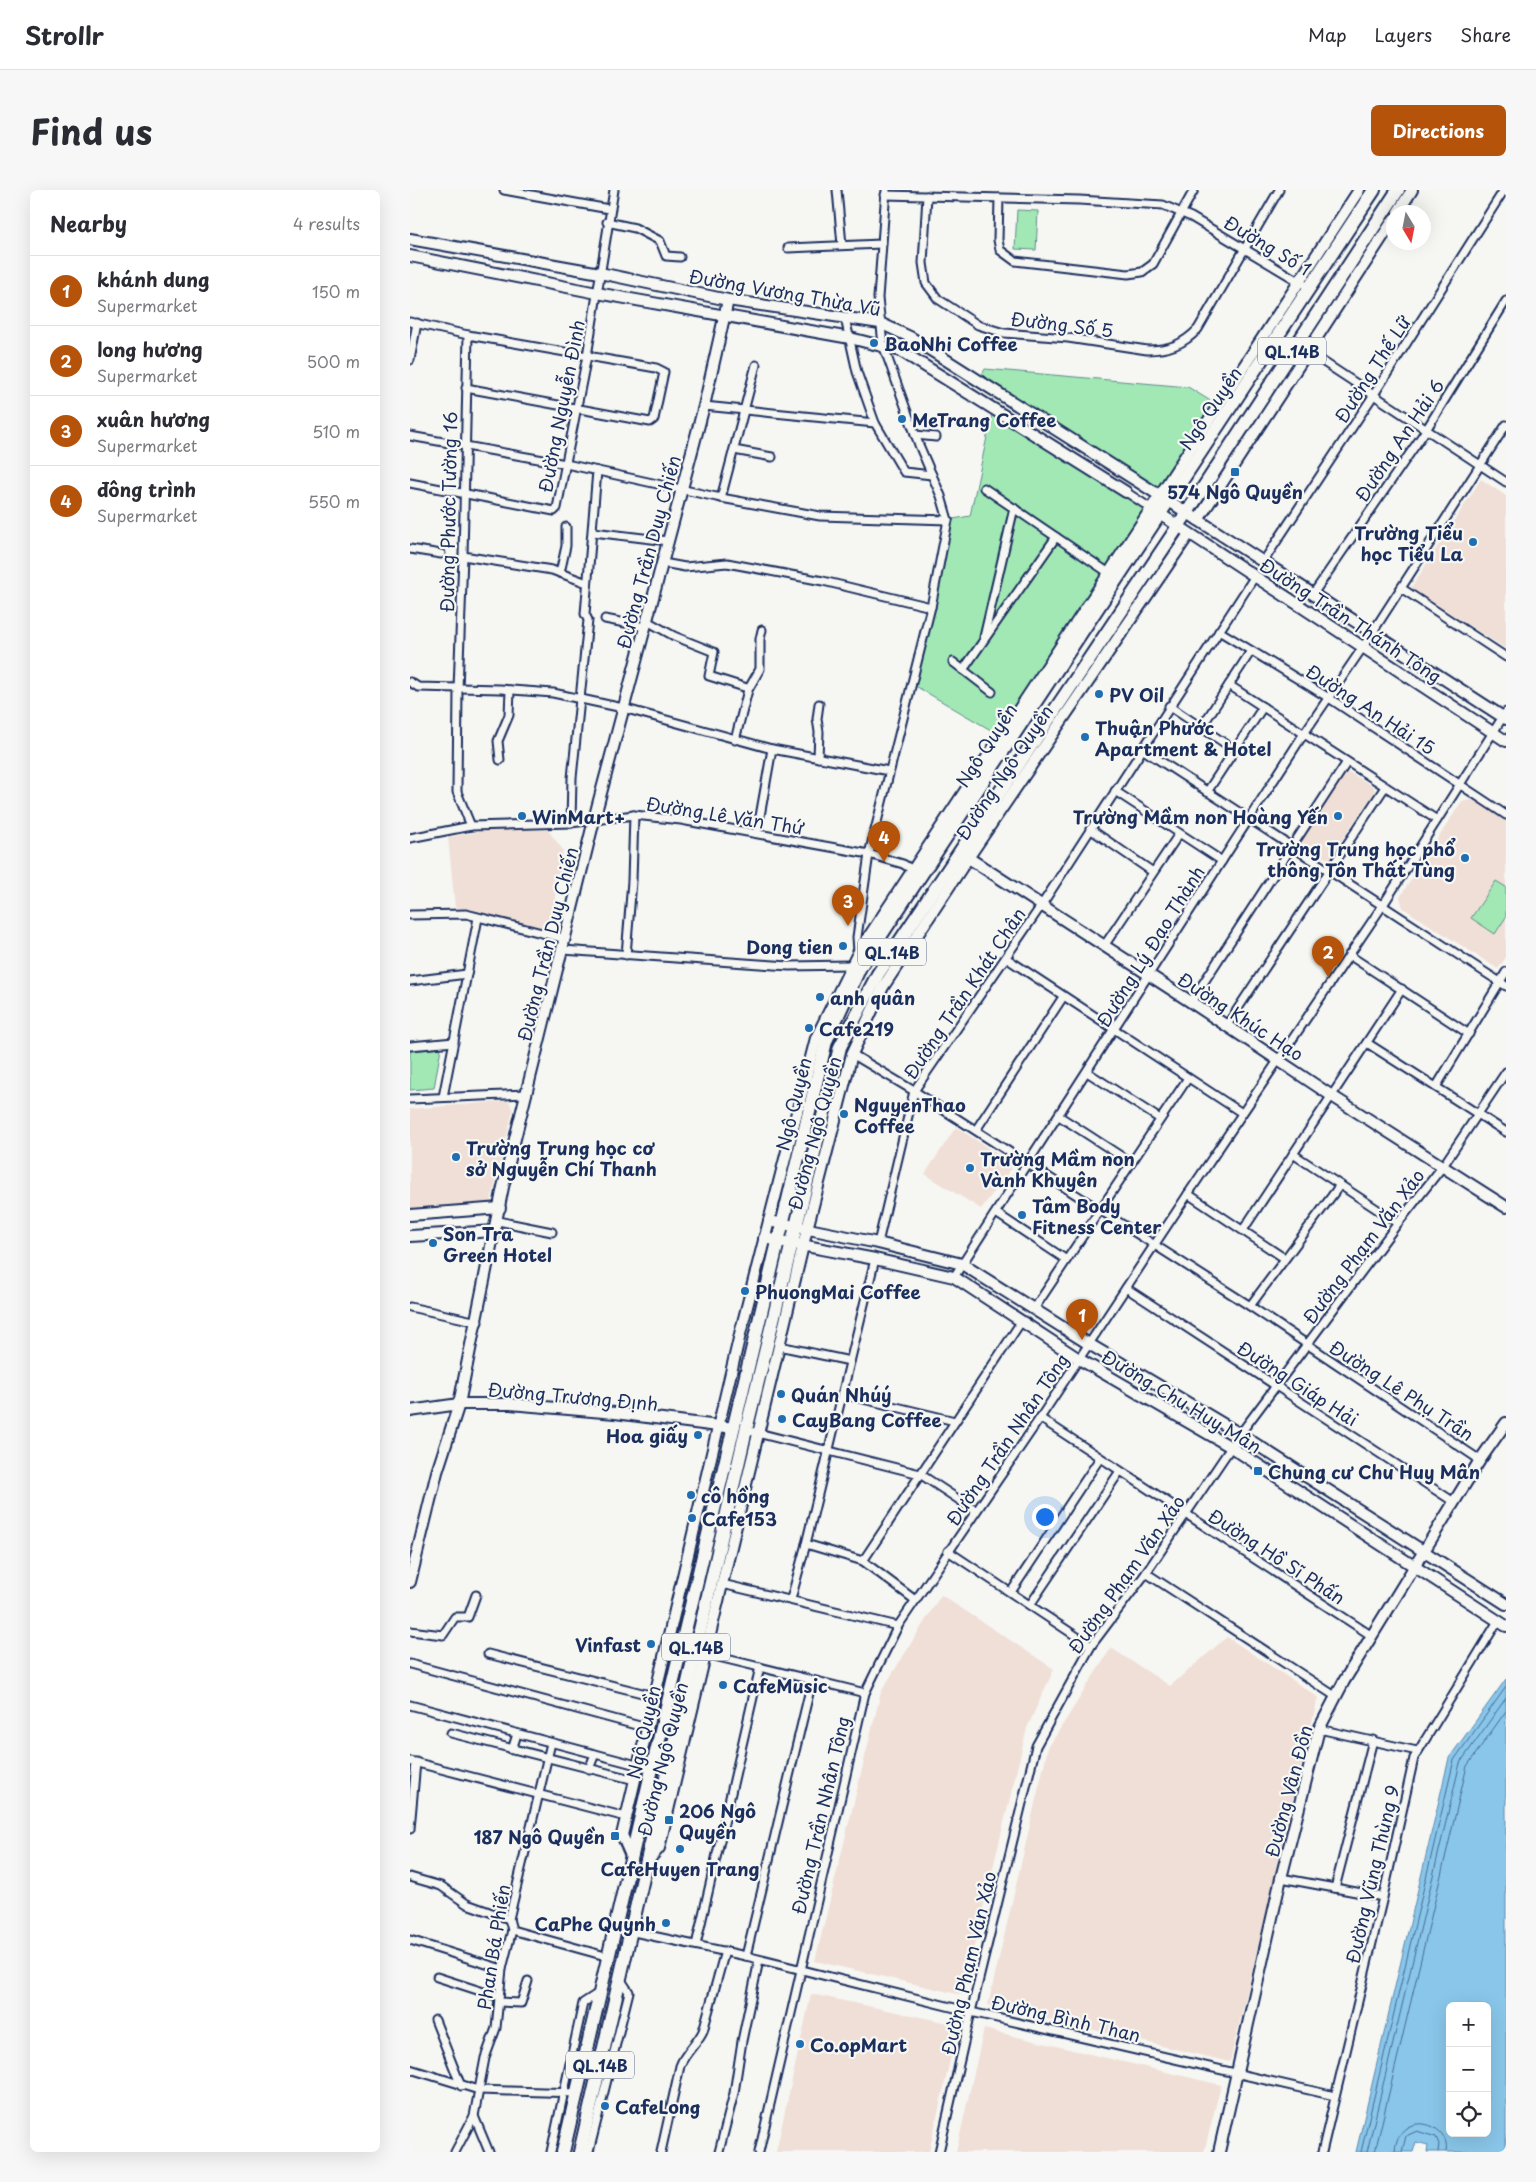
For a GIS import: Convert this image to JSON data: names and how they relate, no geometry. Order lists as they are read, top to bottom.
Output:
{
  "streets": {
    "highway": ["QL.14B", "Ngô Quyền", "Đường Ngô Quyền"],
    "street": [
      "Đường Số 1",
      "Đường Vương Thừa Vũ",
      "Đường Số 5",
      "Đường Thế Lữ",
      "Đường Nguyễn Đình",
      "Đường An Hải 6",
      "Đường Phước Tường 16",
      "Đường Trần Duy Chiến",
      "Đường Trần Thánh Tông",
      "Đường An Hải 15",
      "Đường Lê Văn Thứ",
      "Đường Lý Đạo Thành",
      "Đường Trần Khát Chân",
      "Đường Khúc Hạo",
      "Đường Phạm Văn Xảo",
      "Đường Giáp Hải",
      "Đường Lê Phụ Trần",
      "Đường Trương Định",
      "Đường Chu Huy Mân",
      "Đường Trần Nhân Tông",
      "Đường Hồ Sĩ Phấn",
      "Đường Vân Đồn",
      "Đường Vũng Thùng 9",
      "Phan Bá Phiến",
      "Đường Bình Than"
    ]
  },
  "crossings": [
    ["Đường Số 1", "Đường Số 5"],
    ["Đường Số 1", "Ngô Quyền"],
    ["Đường Vương Thừa Vũ", "Đường Nguyễn Đình"],
    ["Đường Vương Thừa Vũ", "Ngô Quyền"],
    ["Đường Vương Thừa Vũ", "Đường Trần Duy Chiến"],
    ["Đường Vương Thừa Vũ", "Đường Trần Thánh Tông"],
    ["Đường Vương Thừa Vũ", "Đường Ngô Quyền"],
    ["QL.14B", "Ngô Quyền"],
    ["QL.14B", "Đường Ngô Quyền"],
    ["QL.14B", "Đường Bình Than"],
    ["Đường Thế Lữ", "Đường Trần Thánh Tông"],
    ["Đường Nguyễn Đình", "Đường Phước Tường 16"],
    ["Ngô Quyền", "Đường Trần Thánh Tông"],
    ["Ngô Quyền", "Đường Ngô Quyền"],
    ["Ngô Quyền", "Đường Khúc Hạo"],
    ["Ngô Quyền", "Đường Trương Định"],
    ["Ngô Quyền", "Đường Chu Huy Mân"],
    ["Ngô Quyền", "Đường Bình Than"],
    ["Đường An Hải 6", "Đường Trần Thánh Tông"],
    ["Đường Phước Tường 16", "Đường Lê Văn Thứ"],
    ["Đường Trần Duy Chiến", "Đường Lê Văn Thứ"],
    ["Đường Trần Duy Chiến", "Đường Trương Định"],
    ["Đường Trần Thánh Tông", "Đường Ngô Quyền"],
    ["Đường Trần Thánh Tông", "Đường Lý Đạo Thành"],
    ["Đường Trần Thánh Tông", "Đường Trần Nhân Tông"],
    ["Đường An Hải 15", "Đường Lý Đạo Thành"],
    ["Đường An Hải 15", "Đường Trần Nhân Tông"],
    ["Đường Ngô Quyền", "Đường Lê Văn Thứ"],
    ["Đường Ngô Quyền", "Đường Khúc Hạo"],
    ["Đường Ngô Quyền", "Đường Lê Phụ Trần"],
    ["Đường Ngô Quyền", "Đường Trương Định"],
    ["Đường Ngô Quyền", "Đường Chu Huy Mân"],
    ["Đường Ngô Quyền", "Phan Bá Phiến"],
    ["Đường Ngô Quyền", "Đường Bình Than"],
    ["Đường Lý Đạo Thành", "Đường Khúc Hạo"],
    ["Đường Lý Đạo Thành", "Đường Lê Phụ Trần"],
    ["Đường Lý Đạo Thành", "Đường Chu Huy Mân"],
    ["Đường Trần Khát Chân", "Đường Khúc Hạo"],
    ["Đường Trần Khát Chân", "Đường Lê Phụ Trần"],
    ["Đường Trần Khát Chân", "Đường Chu Huy Mân"],
    ["Đường Khúc Hạo", "Đường Phạm Văn Xảo"],
    ["Đường Khúc Hạo", "Đường Trần Nhân Tông"],
    ["Đường Phạm Văn Xảo", "Đường Giáp Hải"],
    ["Đường Phạm Văn Xảo", "Đường Lê Phụ Trần"],
    ["Đường Phạm Văn Xảo", "Đường Chu Huy Mân"],
    ["Đường Phạm Văn Xảo", "Đường Hồ Sĩ Phấn"],
    ["Đường Phạm Văn Xảo", "Đường Bình Than"],
    ["Đường Giáp Hải", "Đường Trần Nhân Tông"],
    ["Đường Giáp Hải", "Đường Vân Đồn"],
    ["Đường Lê Phụ Trần", "Đường Trần Nhân Tông"],
    ["Đường Lê Phụ Trần", "Đường Vân Đồn"],
    ["Đường Chu Huy Mân", "Đường Trần Nhân Tông"],
    ["Đường Chu Huy Mân", "Đường Vân Đồn"],
    ["Đường Chu Huy Mân", "Đường Vũng Thùng 9"],
    ["Đường Trần Nhân Tông", "Đường Hồ Sĩ Phấn"],
    ["Đường Trần Nhân Tông", "Đường Bình Than"],
    ["Đường Hồ Sĩ Phấn", "Đường Vân Đồn"],
    ["Đường Vân Đồn", "Đường Bình Than"],
    ["Đường Vũng Thùng 9", "Đường Bình Than"]
  ],
  "places": {
    "other": [
      "BaoNhi Coffee",
      "MeTrang Coffee",
      "Trường Tiểu học Tiểu La",
      "PV Oil",
      "Thuận Phước Apartment & Hotel",
      "WinMart+",
      "Trường Mầm non Hoàng Yến",
      "Trường Trung học phổ thông Tôn Thất Tùng",
      "Dong tien",
      "anh quân",
      "Cafe219",
      "NguyenThao Coffee",
      "Trường Trung học cơ sở Nguyễn Chí Thanh",
      "Trường Mầm non Vành Khuyên",
      "Tâm Body Fitness Center",
      "Son Tra Green Hotel",
      "PhuongMai Coffee",
      "Quán Nhúý",
      "CayBang Coffee",
      "Hoa giấy",
      "cô hồng",
      "Cafe153",
      "Vinfast",
      "CafeMusic",
      "CafeHuyen Trang",
      "CaPhe Quynh",
      "Co.opMart",
      "CafeLong"
    ],
    "transit": [
      "574 Ngô Quyền",
      "Chung cư Chu Huy Mân",
      "206 Ngô Quyền",
      "187 Ngô Quyền"
    ]
  },
  "north": "bottom",
  "page": {
    "header": "Strollr",
    "nav": ["Map", "Layers", "Share"],
    "title": "Find us",
    "buttons": "Directions",
    "heading": ["Nearby", "4 results"],
    "list": [
      {
        "mark": "1",
        "name": "khánh dung",
        "note": "Supermarket",
        "value": "150 m"
      },
      {
        "mark": "2",
        "name": "long hương",
        "note": "Supermarket",
        "value": "500 m"
      },
      {
        "mark": "3",
        "name": "xuân hương",
        "note": "Supermarket",
        "value": "510 m"
      },
      {
        "mark": "4",
        "name": "đông trình",
        "note": "Supermarket",
        "value": "550 m"
      }
    ],
    "pins": [
      "4",
      "3",
      "2",
      "1"
    ],
    "map_buttons": ["+", "−"]
  }
}
